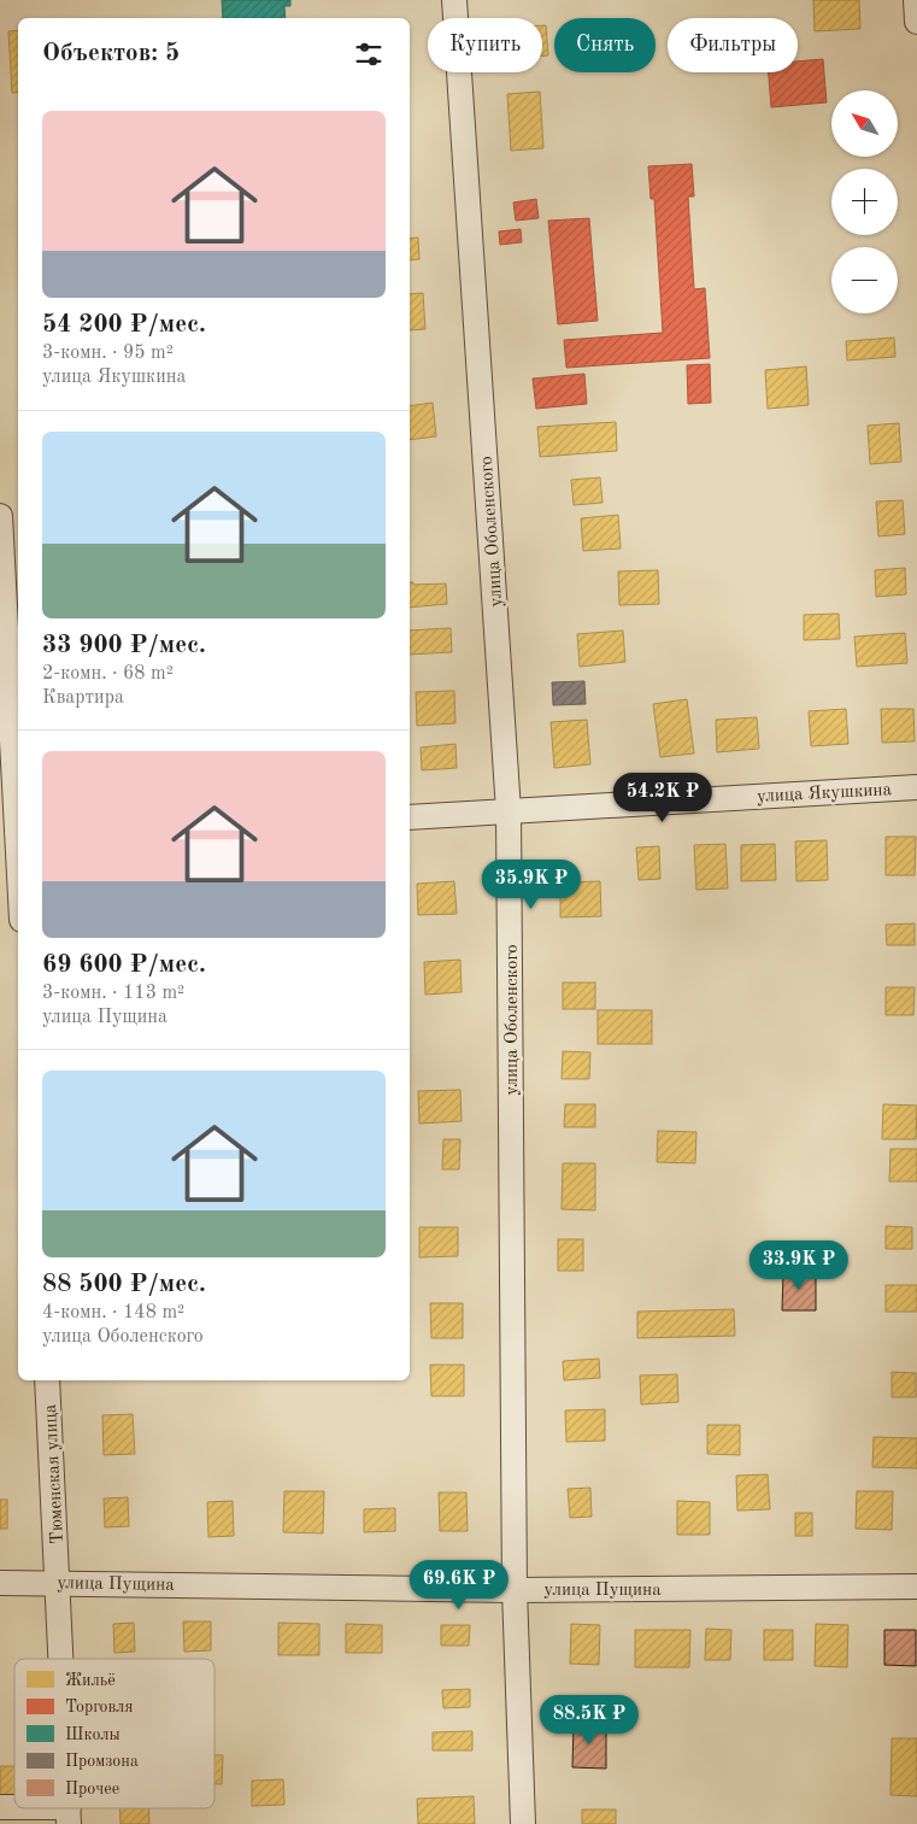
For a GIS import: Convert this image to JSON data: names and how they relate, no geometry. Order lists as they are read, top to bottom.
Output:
{
  "streets": {
    "street": [
      "улица Оболенского",
      "улица Якушкина",
      "Тюменская улица",
      "улица Пущина"
    ]
  },
  "crossings": [
    ["улица Оболенского", "улица Якушкина"],
    ["улица Оболенского", "улица Пущина"],
    ["Тюменская улица", "улица Пущина"]
  ],
  "legend": [
    "Жильё",
    "Торговля",
    "Школы",
    "Промзона",
    "Прочее"
  ],
  "north": "top left",
  "page": {
    "chip": ["Купить", "Снять", "Фильтры"],
    "heading": "Объектов: 5",
    "map_buttons": ["+", "−"],
    "list": [
      {
        "name": "54 200 ₽/мес.",
        "note": "3-комн. · 95 m² · улица Якушкина"
      },
      {
        "name": "33 900 ₽/мес.",
        "note": "2-комн. · 68 m² · Квартира"
      },
      {
        "name": "69 600 ₽/мес.",
        "note": "3-комн. · 113 m² · улица Пущина"
      },
      {
        "name": "88 500 ₽/мес.",
        "note": "4-комн. · 148 m² · улица Оболенского"
      }
    ],
    "price": [
      "54.2K ₽",
      "35.9K ₽",
      "33.9K ₽",
      "69.6K ₽",
      "88.5K ₽"
    ]
  }
}
